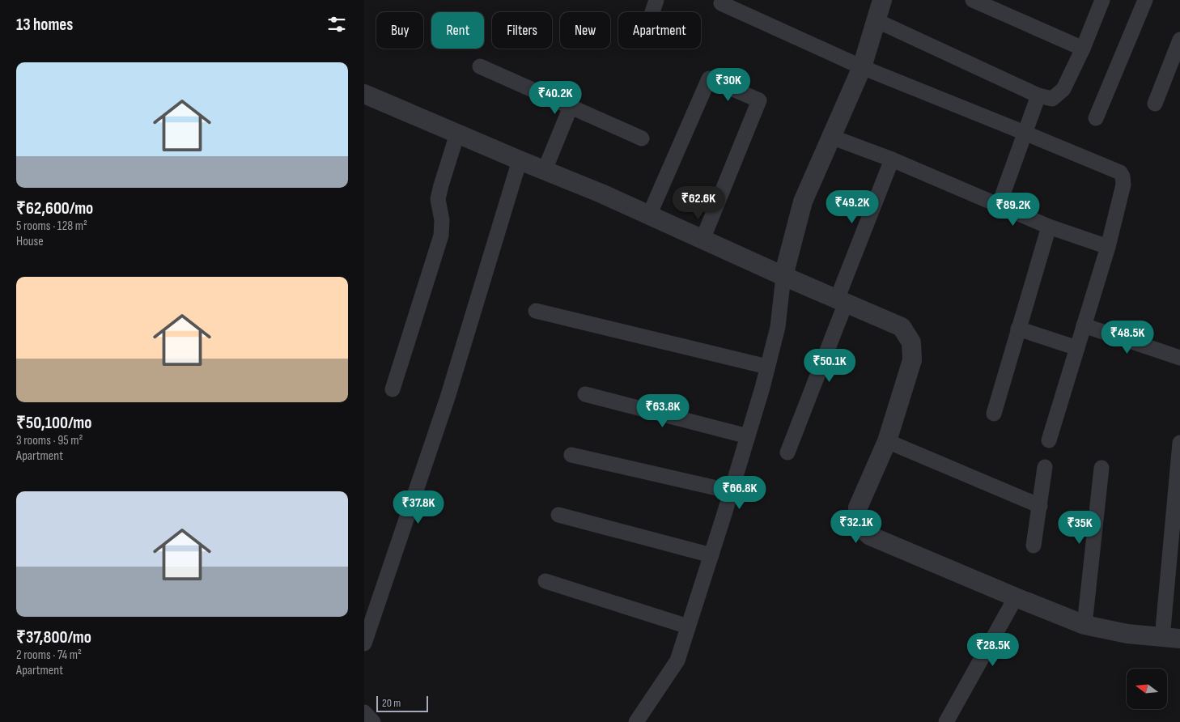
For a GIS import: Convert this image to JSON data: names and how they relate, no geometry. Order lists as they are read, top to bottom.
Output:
{
  "scale_bar": "20 m",
  "north": "left",
  "page": {
    "heading": "13 homes",
    "chip": [
      "Buy",
      "Rent",
      "Filters",
      "New",
      "Apartment"
    ],
    "list": [
      {
        "name": "₹62,600/mo",
        "note": "5 rooms · 128 m² · House"
      },
      {
        "name": "₹50,100/mo",
        "note": "3 rooms · 95 m² · Apartment"
      },
      {
        "name": "₹37,800/mo",
        "note": "2 rooms · 74 m² · Apartment"
      }
    ],
    "price": [
      "₹30K",
      "₹40.2K",
      "₹62.6K",
      "₹49.2K",
      "₹89.2K",
      "₹48.5K",
      "₹50.1K",
      "₹63.8K",
      "₹66.8K",
      "₹37.8K",
      "₹32.1K",
      "₹35K",
      "₹28.5K"
    ],
    "scale": "20 m"
  }
}
